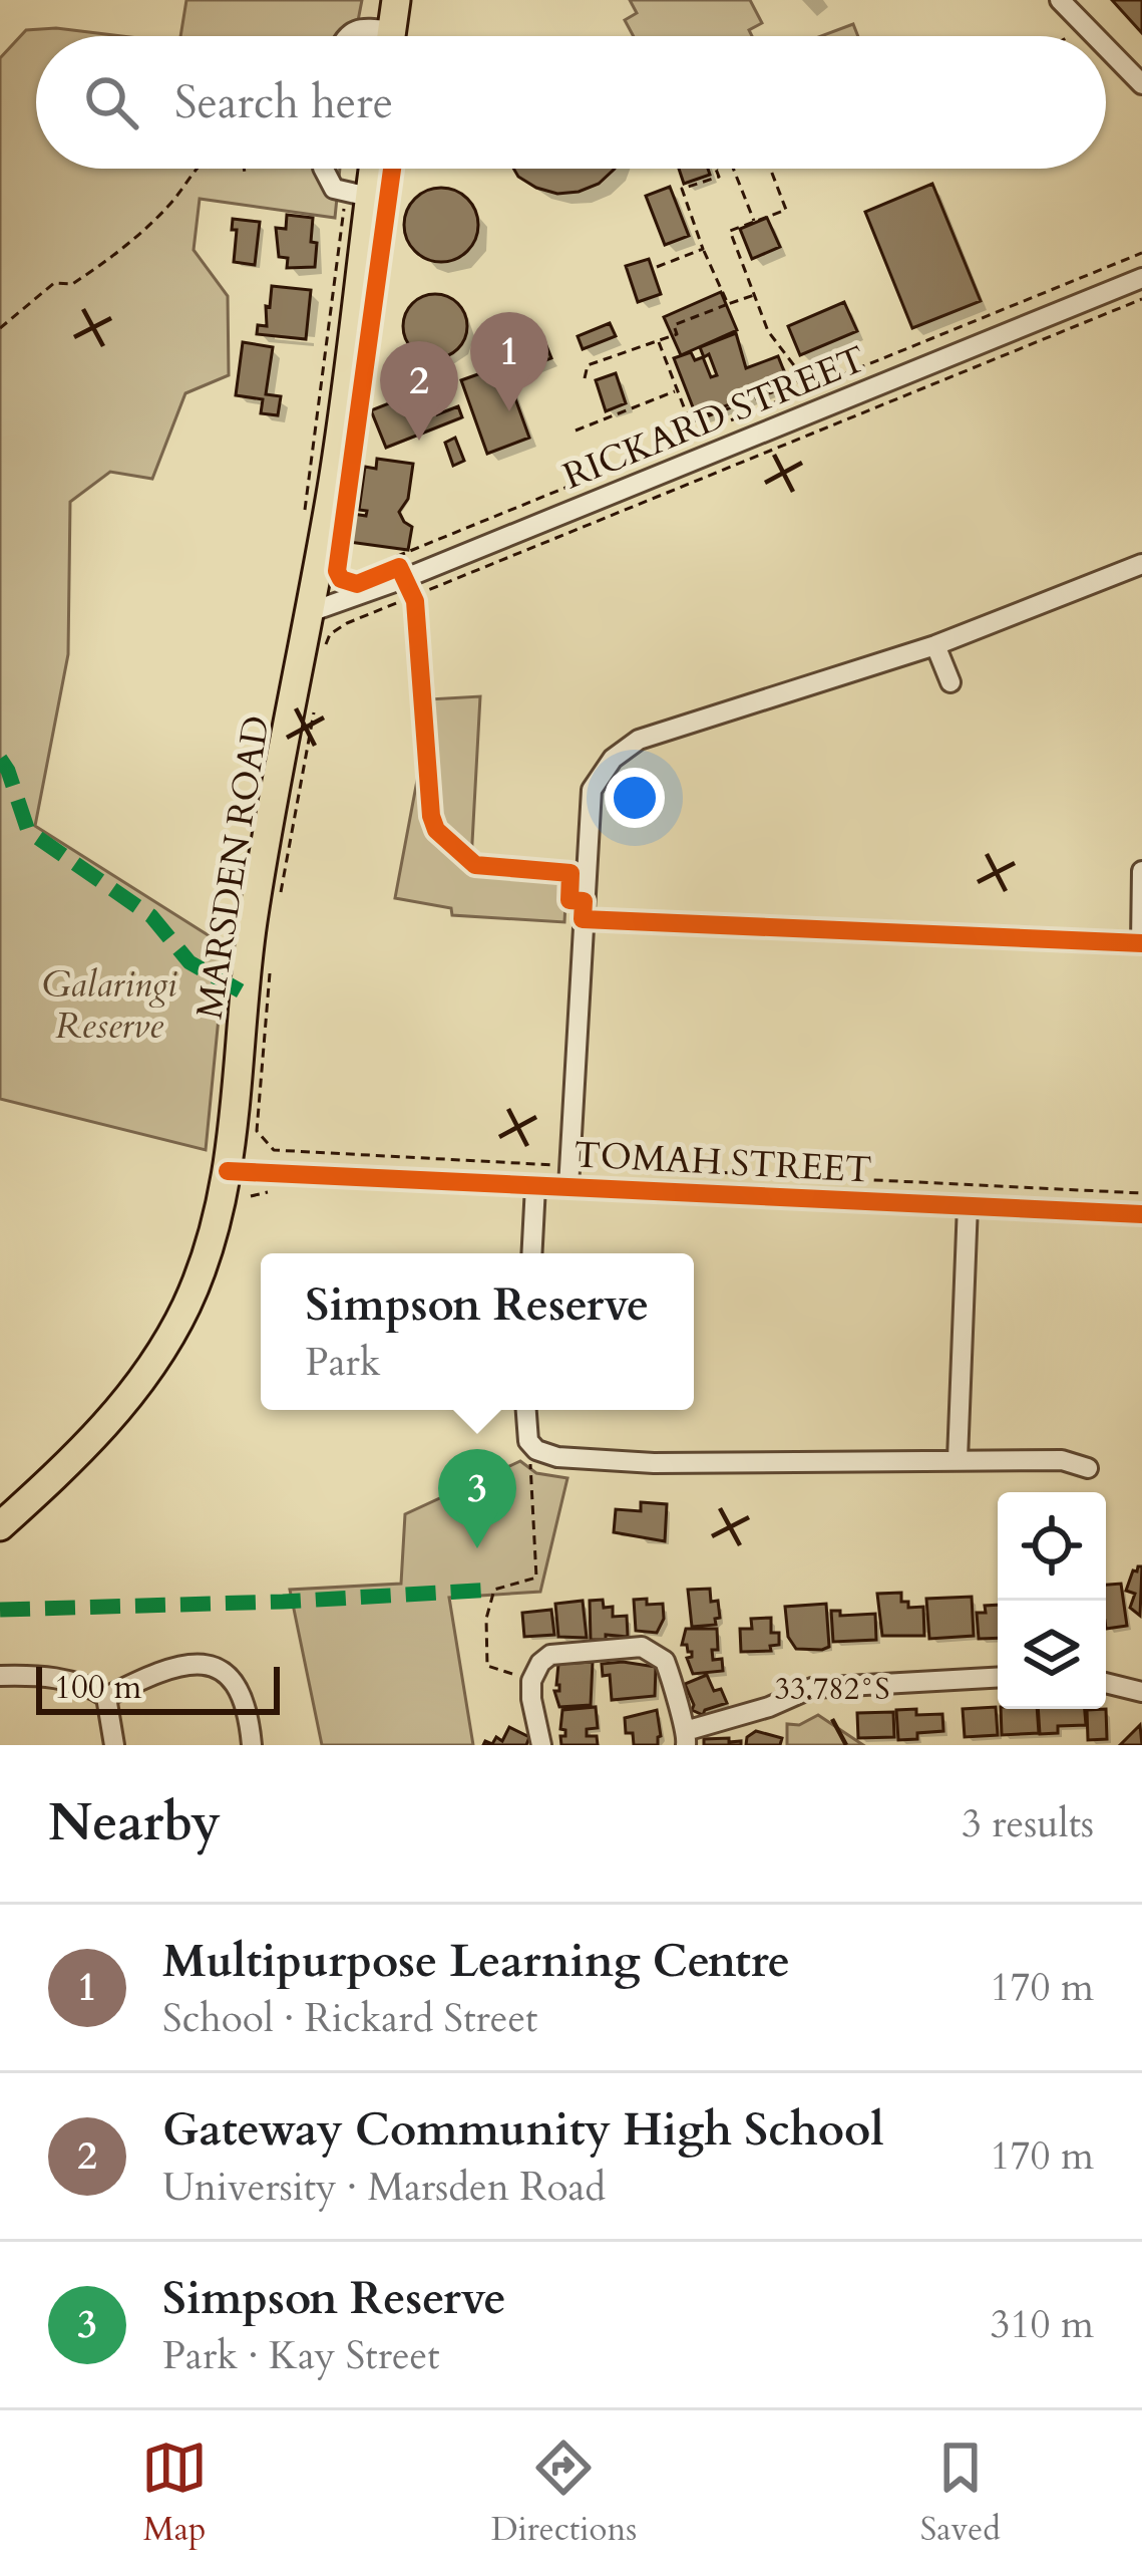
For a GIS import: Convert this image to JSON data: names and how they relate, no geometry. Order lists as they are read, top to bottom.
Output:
{
  "streets": {
    "highway": ["MARSDEN ROAD"],
    "street": ["RICKARD STREET", "TOMAH STREET"]
  },
  "crossings": [
    ["RICKARD STREET", "MARSDEN ROAD"],
    ["MARSDEN ROAD", "TOMAH STREET"]
  ],
  "parks": ["Galaringi Reserve"],
  "scale_bar": "100 m",
  "page": {
    "search": "Search here",
    "pins": ["1", "2", "3"],
    "popup": ["Simpson Reserve", "Park"],
    "scale": "100 m",
    "heading": ["Nearby", "3 results"],
    "list": [
      {
        "mark": "1",
        "name": "Multipurpose Learning Centre",
        "note": "School · Rickard Street",
        "value": "170 m"
      },
      {
        "mark": "2",
        "name": "Gateway Community High School",
        "note": "University · Marsden Road",
        "value": "170 m"
      },
      {
        "mark": "3",
        "name": "Simpson Reserve",
        "note": "Park · Kay Street",
        "value": "310 m"
      }
    ],
    "nav": ["Map", "Directions", "Saved"]
  },
  "coordinates": ["33.782°S"]
}
